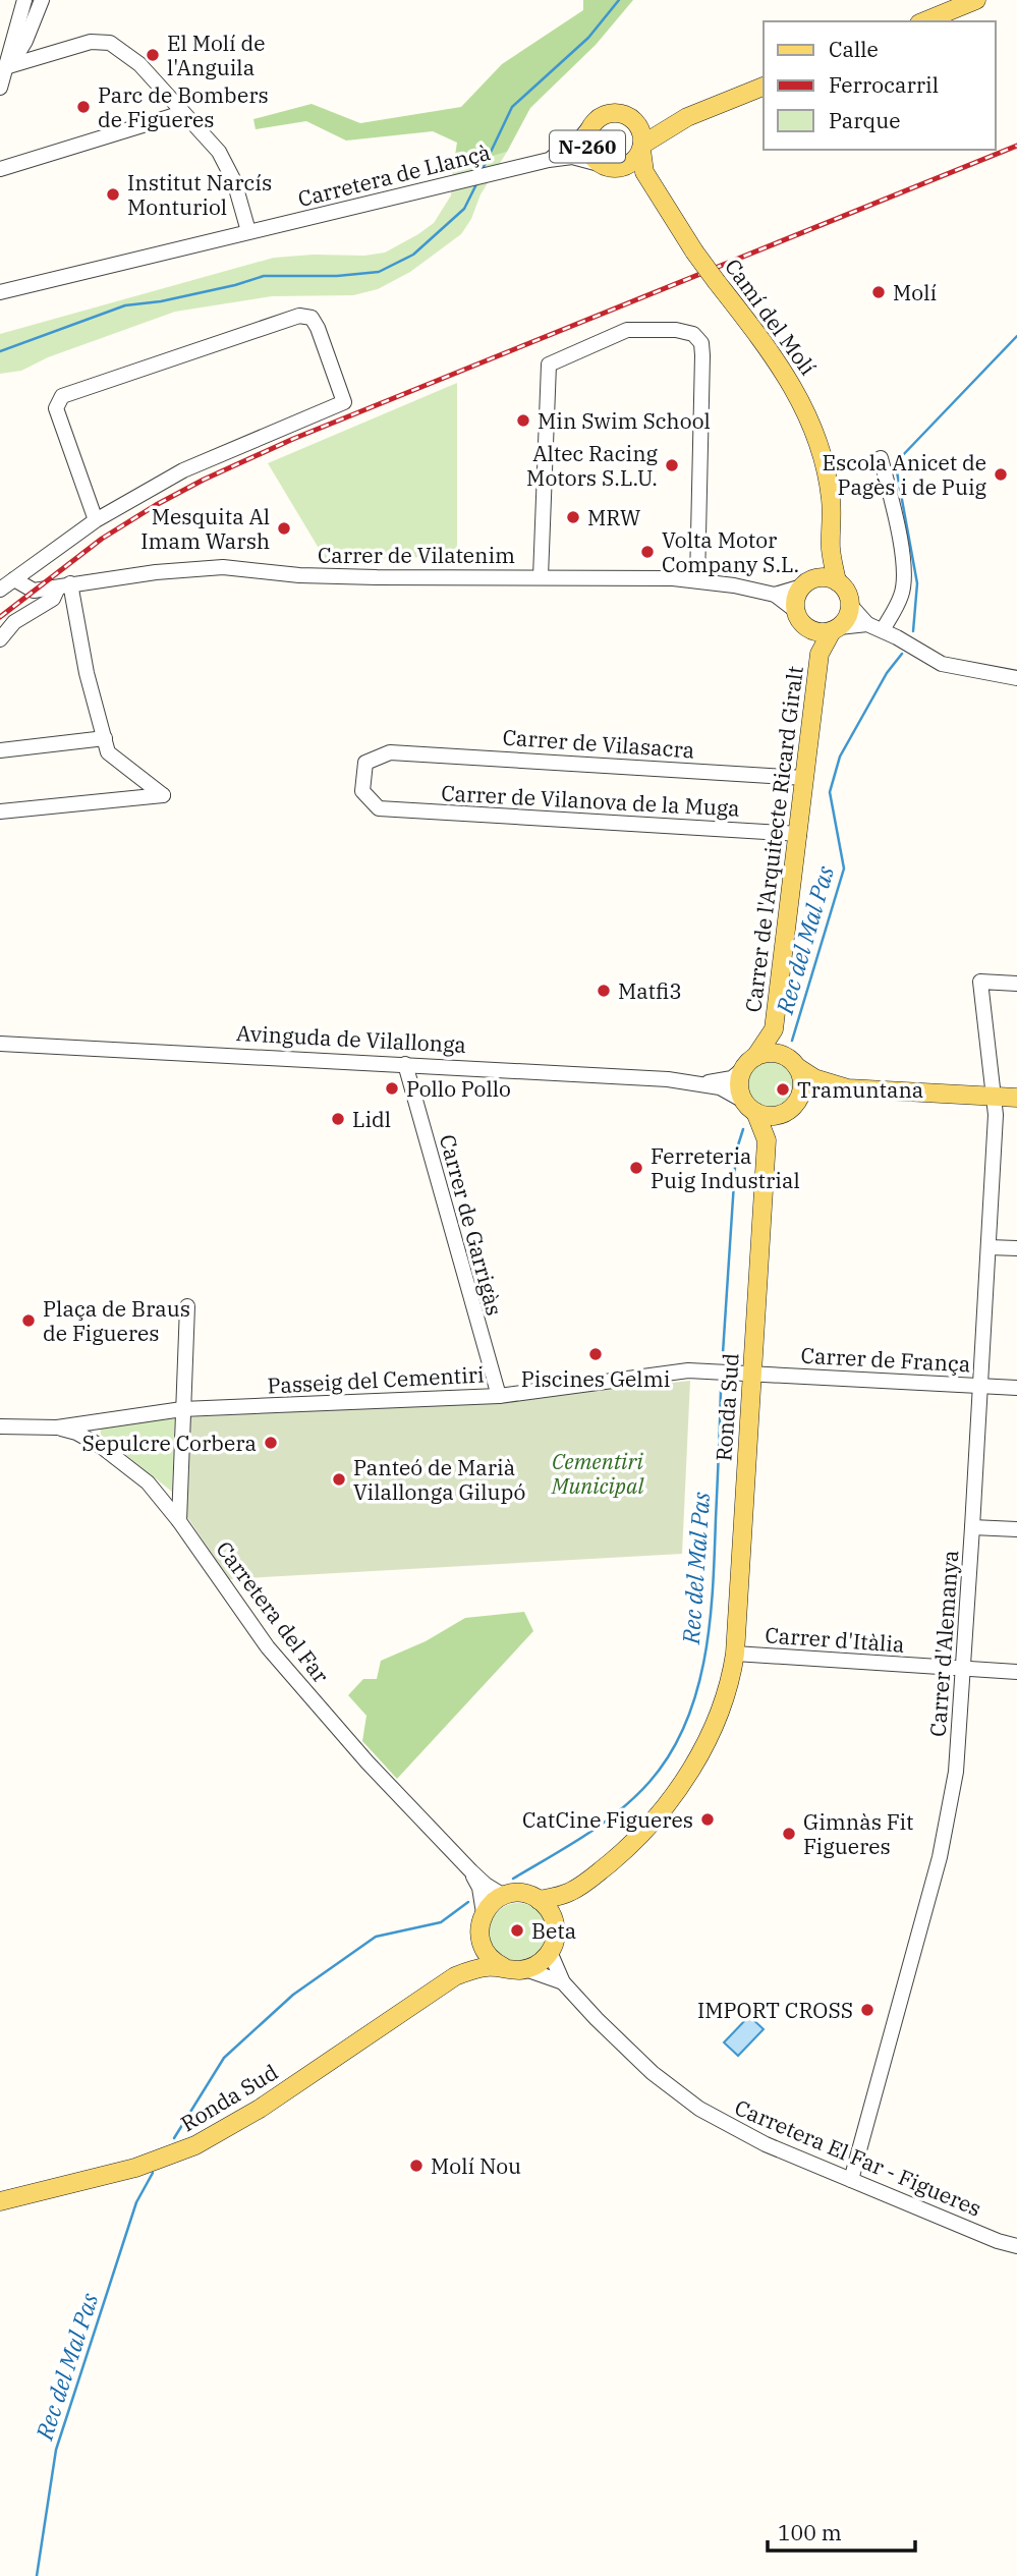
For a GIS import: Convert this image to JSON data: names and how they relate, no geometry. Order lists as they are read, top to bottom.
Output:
{
  "streets": {
    "main road": [
      "N-260",
      "Camí del Molí",
      "Carrer de l'Arquitecte Ricard Giralt",
      "Ronda Sud"
    ],
    "street": [
      "Carretera de Llançà",
      "Carrer de Vilatenim",
      "Carrer de Vilasacra",
      "Carrer de Vilanova de la Muga",
      "Avinguda de Vilallonga",
      "Carrer de Garrigàs",
      "Carrer de França",
      "Passeig del Cementiri",
      "Carretera del Far",
      "Carrer d'Itàlia",
      "Carrer d'Alemanya",
      "Carretera El Far - Figueres"
    ]
  },
  "crossings": [
    ["N-260", "Carretera de Llançà"],
    ["N-260", "Camí del Molí"],
    ["Carretera de Llançà", "Camí del Molí"],
    ["Camí del Molí", "Carrer de Vilatenim"],
    ["Camí del Molí", "Carrer de l'Arquitecte Ricard Giralt"],
    ["Carrer de Vilatenim", "Carrer de l'Arquitecte Ricard Giralt"],
    ["Carrer de Vilasacra", "Carrer de Vilanova de la Muga"],
    ["Carrer de Vilasacra", "Carrer de l'Arquitecte Ricard Giralt"],
    ["Carrer de Vilanova de la Muga", "Carrer de l'Arquitecte Ricard Giralt"],
    ["Carrer de l'Arquitecte Ricard Giralt", "Avinguda de Vilallonga"],
    ["Carrer de l'Arquitecte Ricard Giralt", "Ronda Sud"],
    ["Avinguda de Vilallonga", "Carrer de Garrigàs"],
    ["Avinguda de Vilallonga", "Ronda Sud"],
    ["Carrer de Garrigàs", "Passeig del Cementiri"],
    ["Carrer de França", "Passeig del Cementiri"],
    ["Carrer de França", "Ronda Sud"],
    ["Carrer de França", "Carrer d'Alemanya"],
    ["Passeig del Cementiri", "Ronda Sud"],
    ["Passeig del Cementiri", "Carretera del Far"],
    ["Ronda Sud", "Carretera del Far"],
    ["Ronda Sud", "Carrer d'Itàlia"],
    ["Ronda Sud", "Carretera El Far - Figueres"],
    ["Carretera del Far", "Carretera El Far - Figueres"],
    ["Carrer d'Itàlia", "Carrer d'Alemanya"],
    ["Carrer d'Alemanya", "Carretera El Far - Figueres"]
  ],
  "water": ["Rec del Mal Pas"],
  "parks": ["Cementiri Municipal"],
  "places": [
    "El Molí de l'Anguila",
    "Parc de Bombers de Figueres",
    "Institut Narcís Monturiol",
    "Molí",
    "Min Swim School",
    "Altec Racing Motors S.L.U.",
    "Escola Anicet de Pagès i de Puig",
    "MRW",
    "Mesquita Al Imam Warsh",
    "Volta Motor Company S.L.",
    "Matfi3",
    "Pollo Pollo",
    "Tramuntana",
    "Lidl",
    "Ferreteria Puig Industrial",
    "Plaça de Braus de Figueres",
    "Piscines Gelmi",
    "Sepulcre Corbera",
    "Panteó de Marià Vilallonga Gilupó",
    "CatCine Figueres",
    "Gimnàs Fit Figueres",
    "Beta",
    "IMPORT CROSS",
    "Molí Nou"
  ],
  "legend": ["Calle", "Ferrocarril", "Parque"],
  "scale_bar": "100 m"
}
